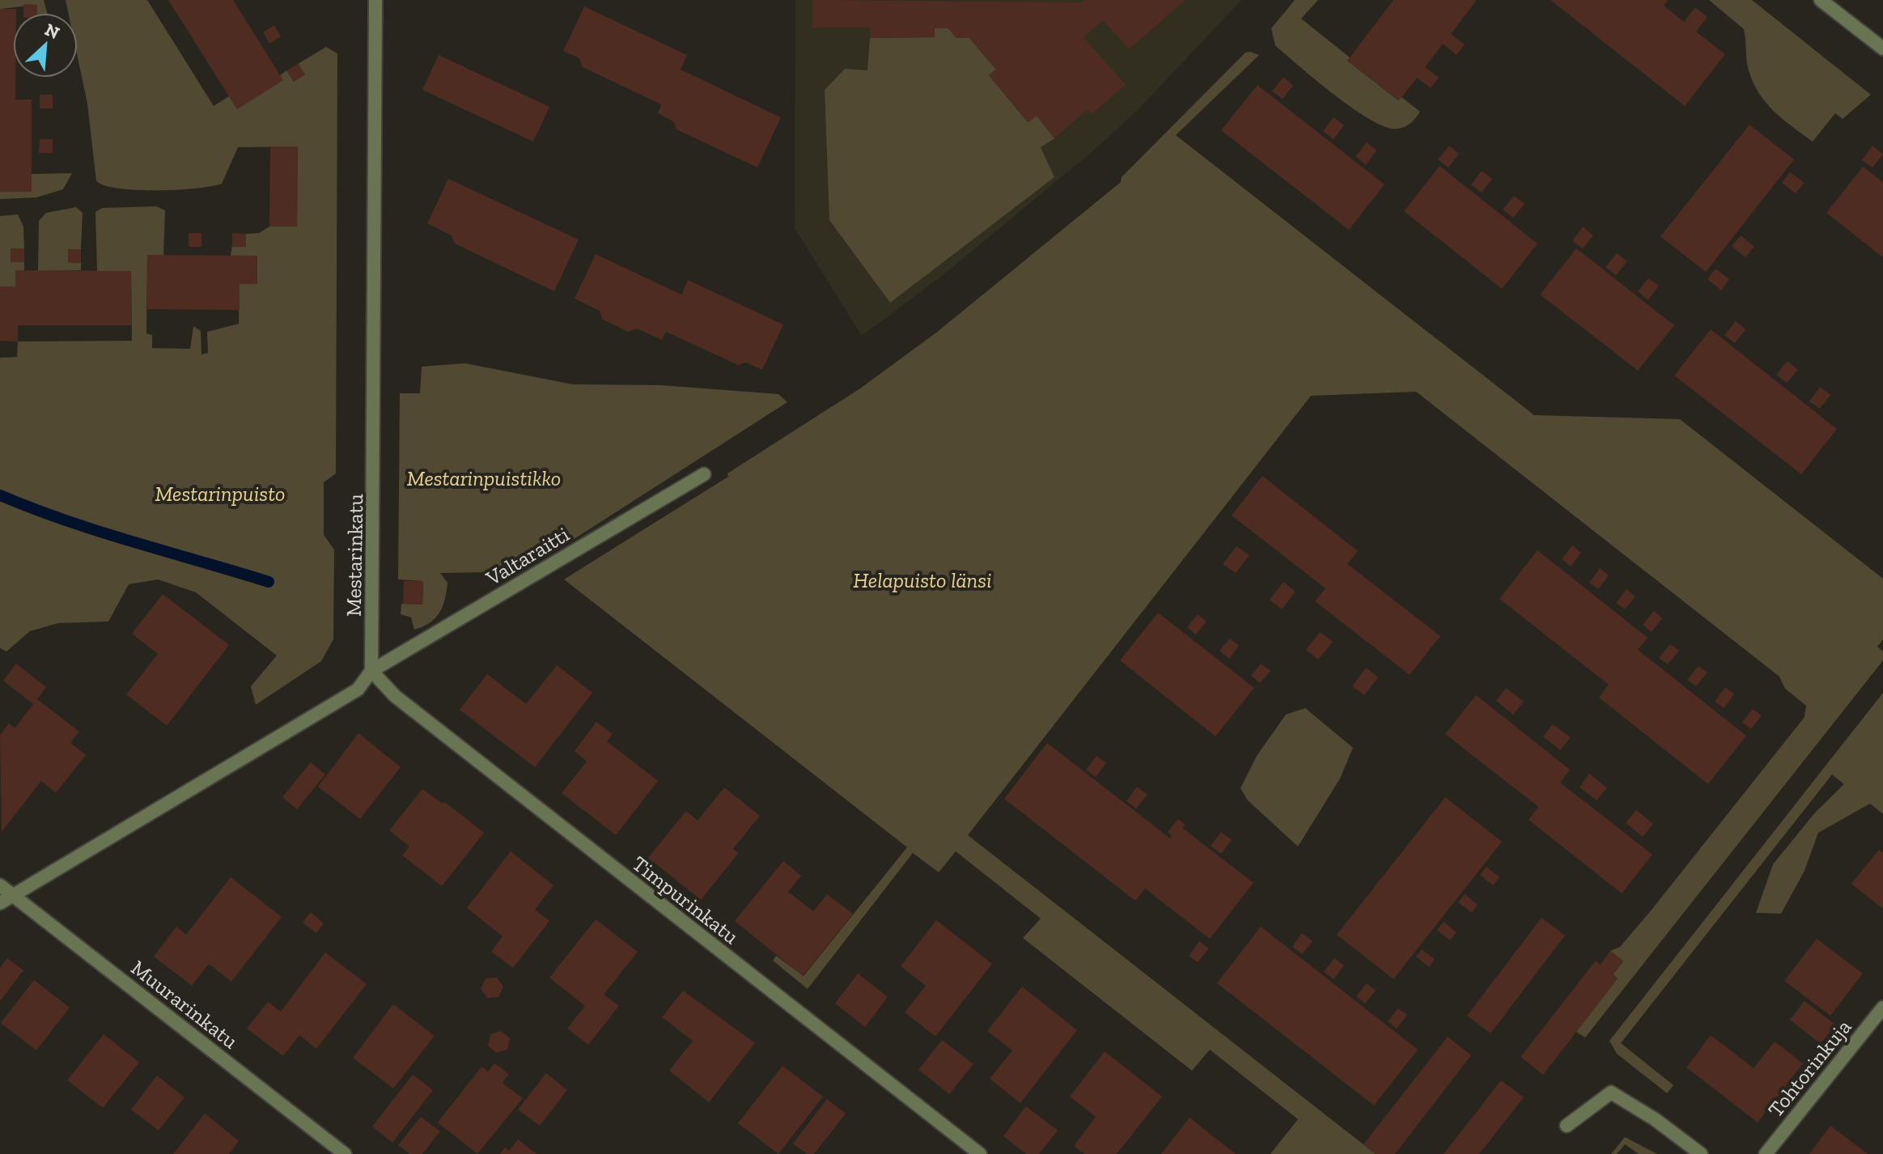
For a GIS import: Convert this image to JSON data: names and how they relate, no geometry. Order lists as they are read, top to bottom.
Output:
{
  "streets": {
    "street": [
      "Mestarinkatu",
      "Valtaraitti",
      "Timpurinkatu",
      "Muurarinkatu",
      "Tohtorinkuja"
    ]
  },
  "crossings": [
    ["Mestarinkatu", "Valtaraitti"],
    ["Mestarinkatu", "Timpurinkatu"],
    ["Valtaraitti", "Timpurinkatu"]
  ],
  "parks": ["Mestarinpuistikko", "Mestarinpuisto", "Helapuisto länsi"],
  "north": "top right"
}
